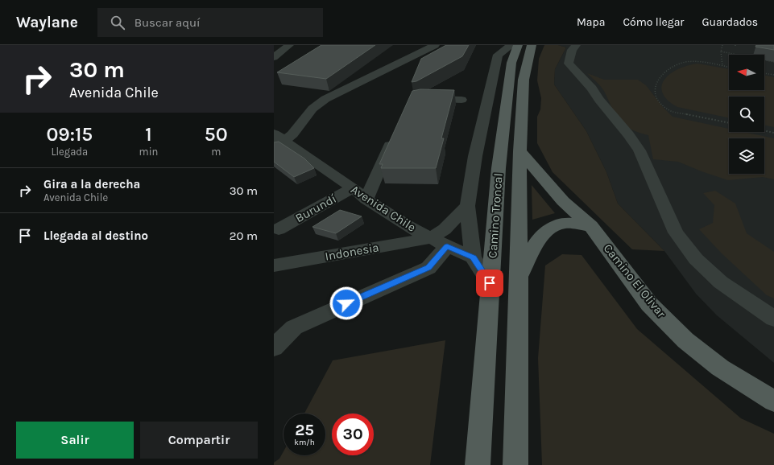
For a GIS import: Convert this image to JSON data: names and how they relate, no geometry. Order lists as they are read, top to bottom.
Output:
{
  "streets": {
    "main road": ["Camino Troncal", "Camino El Olivar"],
    "street": ["Burundí", "Avenida Chile", "Indonesia"]
  },
  "crossings": [
    ["Burundí", "Avenida Chile"],
    ["Avenida Chile", "Camino Troncal"],
    ["Avenida Chile", "Indonesia"],
    ["Camino Troncal", "Camino El Olivar"]
  ],
  "north": "left",
  "page": {
    "header": "Waylane",
    "search": "Buscar aquí",
    "nav": ["Mapa", "Cómo llegar", "Guardados"],
    "turn": ["30 m", "Avenida Chile"],
    "eta": [
      "09:15",
      "Llegada",
      "1",
      "min",
      "50",
      "m"
    ],
    "list": [
      {
        "name": "Gira a la derecha",
        "note": "Avenida Chile",
        "value": "30 m"
      },
      {
        "name": "Llegada al destino",
        "value": "20 m"
      }
    ],
    "speed": "25 km/h",
    "limit": "30",
    "buttons": ["Salir", "Compartir"]
  }
}
